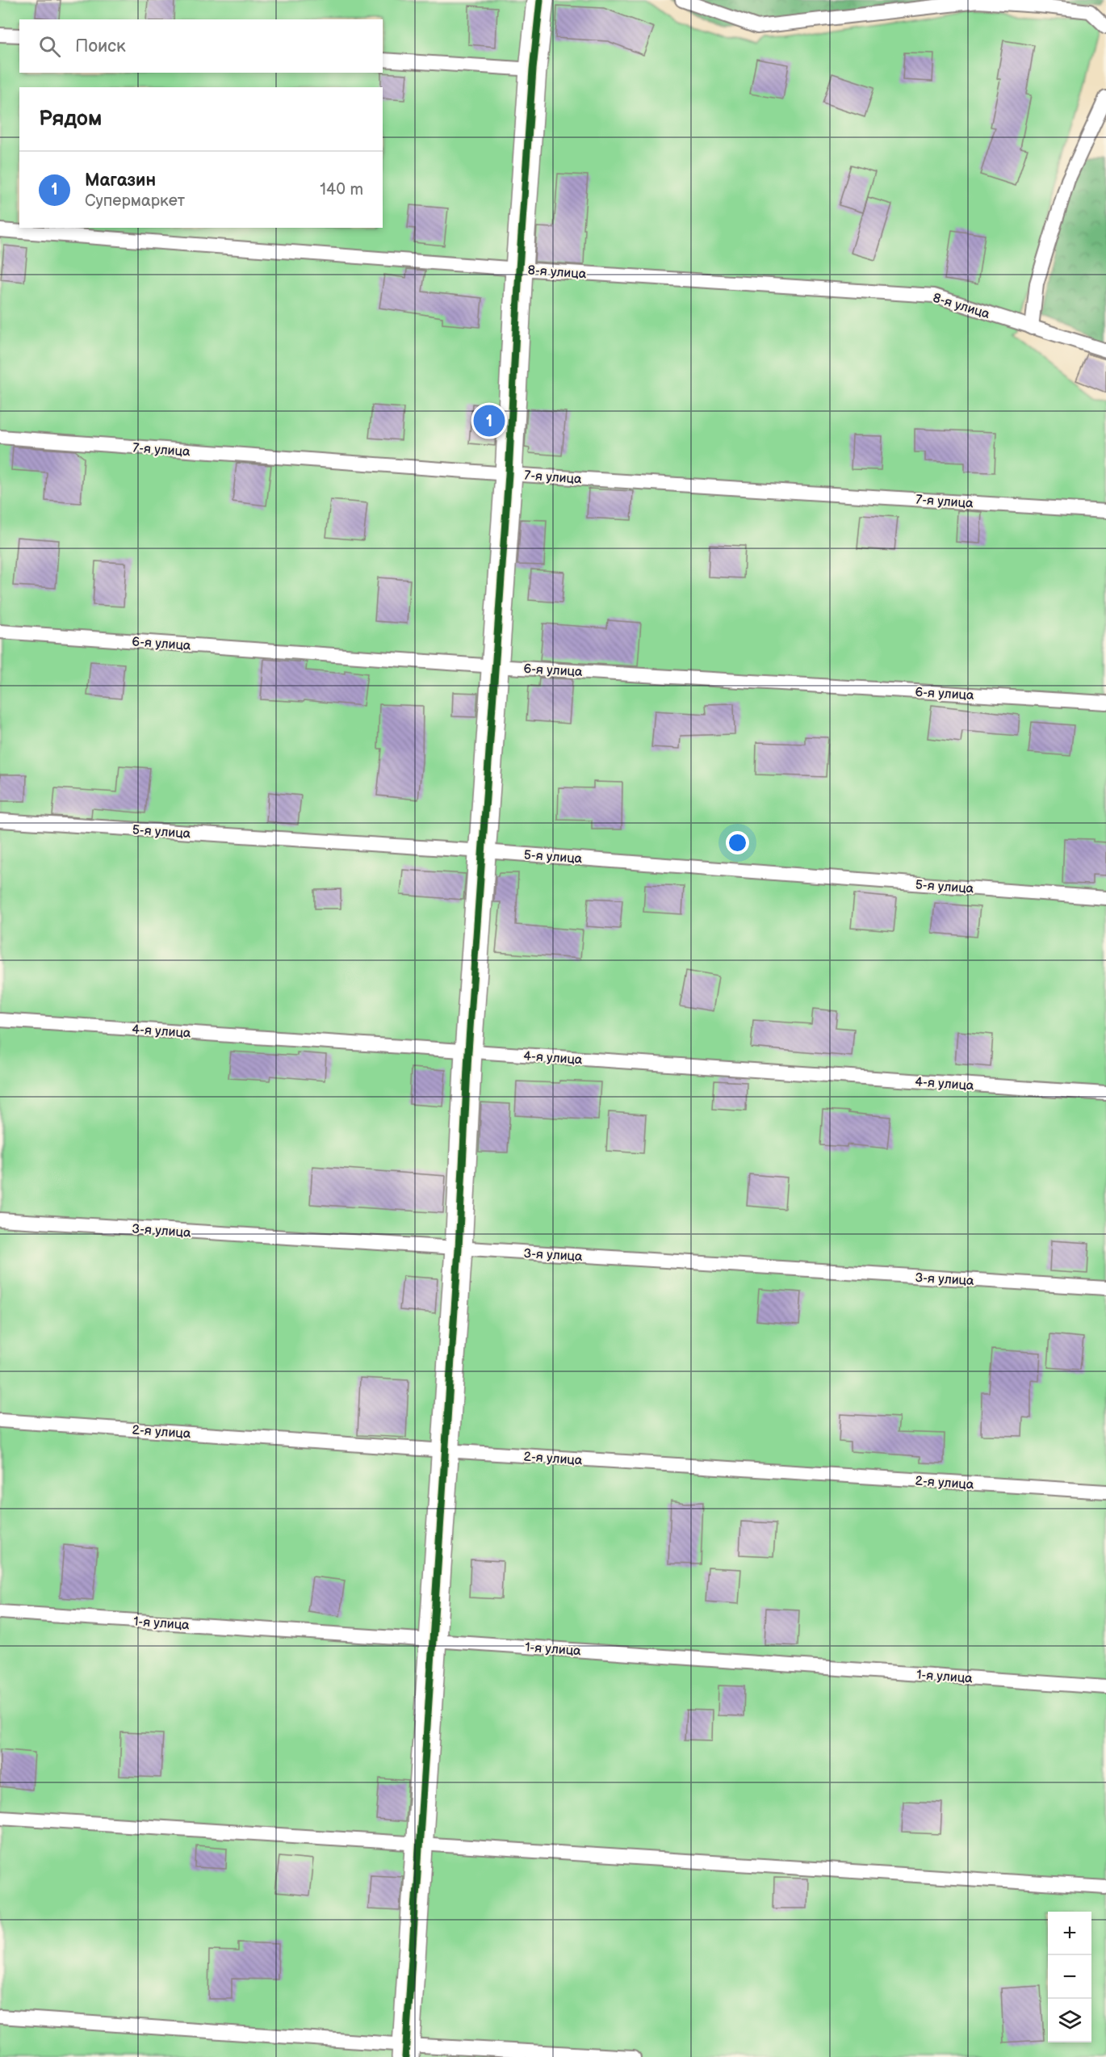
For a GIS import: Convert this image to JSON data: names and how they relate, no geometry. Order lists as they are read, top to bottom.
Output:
{
  "streets": {
    "lane": [
      "8-я улица",
      "7-я улица",
      "6-я улица",
      "5-я улица",
      "4-я улица",
      "3-я улица",
      "2-я улица",
      "1-я улица"
    ]
  },
  "page": {
    "search": "Поиск",
    "heading": "Рядом",
    "list": [
      {
        "mark": "1",
        "name": "Магазин",
        "note": "Супермаркет",
        "value": "140 m"
      }
    ],
    "pins": "1",
    "map_buttons": ["+", "−"]
  }
}
